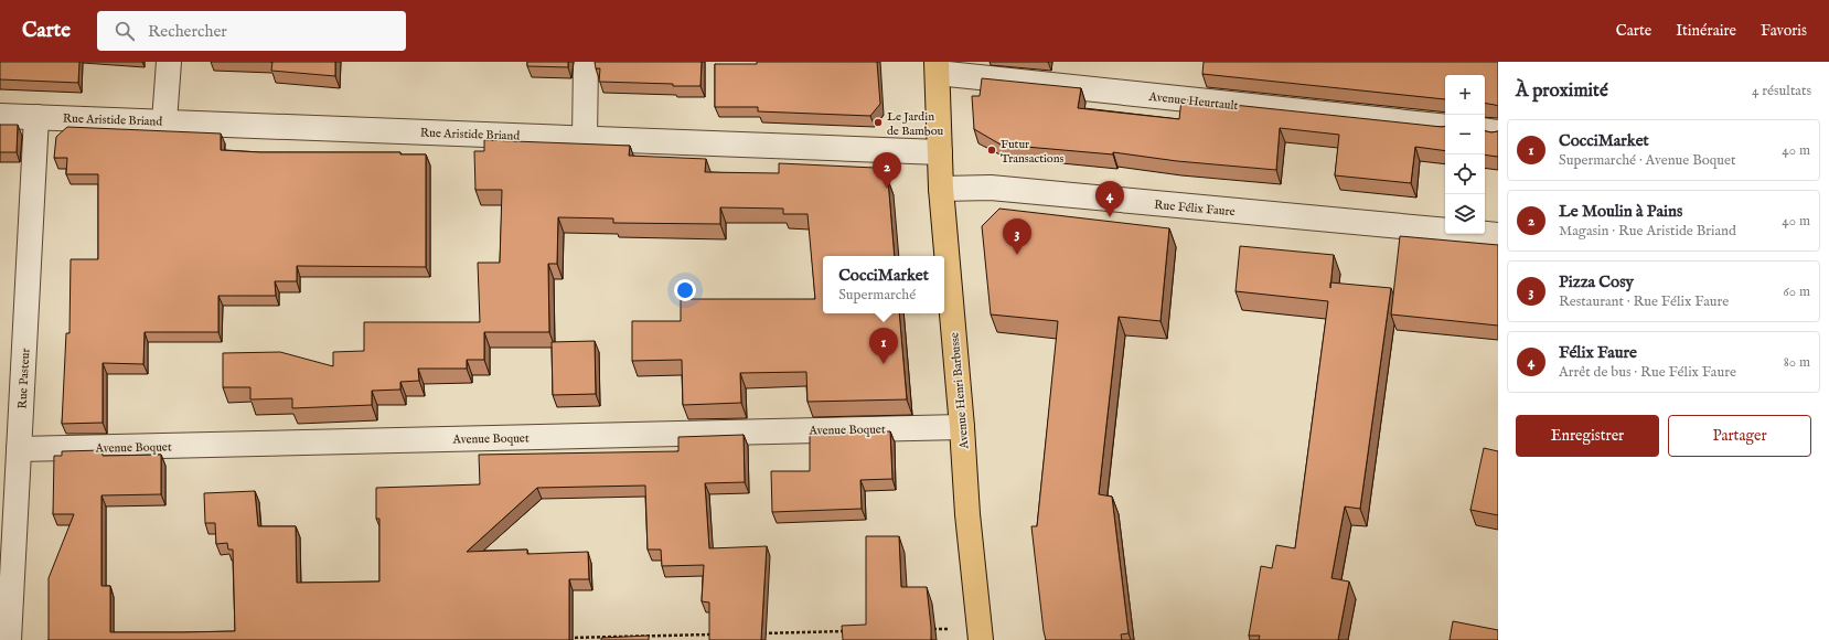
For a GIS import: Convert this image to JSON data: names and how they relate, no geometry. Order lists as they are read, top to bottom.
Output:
{
  "streets": {
    "main road": ["Avenue Henri Barbusse"],
    "street": [
      "Avenue Heurtault",
      "Rue Aristide Briand",
      "Rue Félix Faure",
      "Rue Pasteur",
      "Avenue Boquet"
    ]
  },
  "crossings": [
    ["Avenue Heurtault", "Avenue Henri Barbusse"],
    ["Rue Aristide Briand", "Rue Pasteur"],
    ["Rue Aristide Briand", "Avenue Henri Barbusse"],
    ["Rue Félix Faure", "Avenue Henri Barbusse"],
    ["Rue Pasteur", "Avenue Boquet"],
    ["Avenue Henri Barbusse", "Avenue Boquet"]
  ],
  "places": ["Le Jardin de Bambou", "Futur Transactions"],
  "page": {
    "header": "Carte",
    "search": "Rechercher",
    "nav": ["Carte", "Itinéraire", "Favoris"],
    "heading": ["À proximité", "4 résultats"],
    "map_buttons": ["+", "−"],
    "list": [
      {
        "mark": "1",
        "name": "CocciMarket",
        "note": "Supermarché · Avenue Boquet",
        "value": "40 m"
      },
      {
        "mark": "2",
        "name": "Le Moulin à Pains",
        "note": "Magasin · Rue Aristide Briand",
        "value": "40 m"
      },
      {
        "mark": "3",
        "name": "Pizza Cosy",
        "note": "Restaurant · Rue Félix Faure",
        "value": "60 m"
      },
      {
        "mark": "4",
        "name": "Félix Faure",
        "note": "Arrêt de bus · Rue Félix Faure",
        "value": "80 m"
      }
    ],
    "pins": [
      "2",
      "4",
      "3",
      "1"
    ],
    "popup": ["CocciMarket", "Supermarché"],
    "buttons": ["Enregistrer", "Partager"]
  }
}
